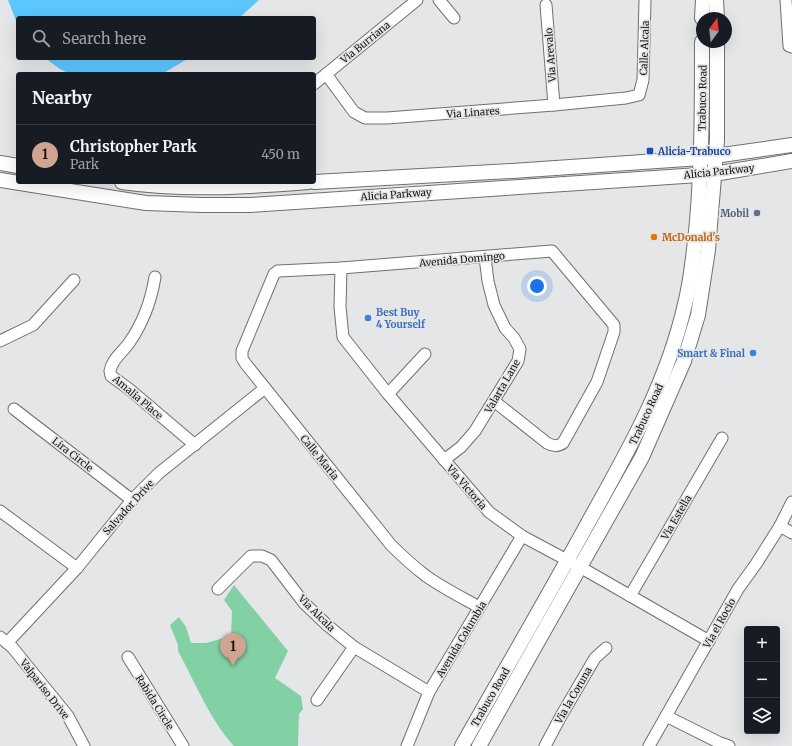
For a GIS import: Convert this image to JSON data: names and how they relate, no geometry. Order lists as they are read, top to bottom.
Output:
{
  "streets": {
    "main road": ["Trabuco Road", "Alicia Parkway"],
    "street": [
      "Via Burriana",
      "Calle Alcala",
      "Via Arevalo",
      "Via Linares",
      "Avenida Domingo",
      "Valarta Lane",
      "Amalia Place",
      "Lira Circle",
      "Calle Maria",
      "Via Victoria",
      "Salvador Drive",
      "Via Estella",
      "Via Alcala",
      "Via el Rocio",
      "Avenida Columbia",
      "Valpariso Drive",
      "Via la Coruna",
      "Rabida Circle"
    ]
  },
  "crossings": [
    ["Via Burriana", "Via Linares"],
    ["Calle Alcala", "Via Linares"],
    ["Via Arevalo", "Via Linares"],
    ["Trabuco Road", "Alicia Parkway"],
    ["Trabuco Road", "Via Victoria"],
    ["Avenida Domingo", "Valarta Lane"],
    ["Avenida Domingo", "Calle Maria"],
    ["Avenida Domingo", "Via Victoria"],
    ["Valarta Lane", "Via Victoria"],
    ["Amalia Place", "Salvador Drive"],
    ["Lira Circle", "Salvador Drive"],
    ["Calle Maria", "Salvador Drive"],
    ["Calle Maria", "Avenida Columbia"],
    ["Via Victoria", "Via Estella"],
    ["Via Victoria", "Via el Rocio"],
    ["Via Victoria", "Avenida Columbia"],
    ["Salvador Drive", "Valpariso Drive"],
    ["Via Alcala", "Avenida Columbia"]
  ],
  "places": {
    "transit": ["Alicia-Trabuco"],
    "other": [
      "Mobil",
      "McDonald's",
      "Best Buy 4 Yourself",
      "Smart & Final"
    ]
  },
  "north": "top",
  "page": {
    "search": "Search here",
    "heading": "Nearby",
    "list": [
      {
        "mark": "1",
        "name": "Christopher Park",
        "note": "Park",
        "value": "450 m"
      }
    ],
    "map_buttons": ["+", "−"],
    "pins": "1"
  }
}
